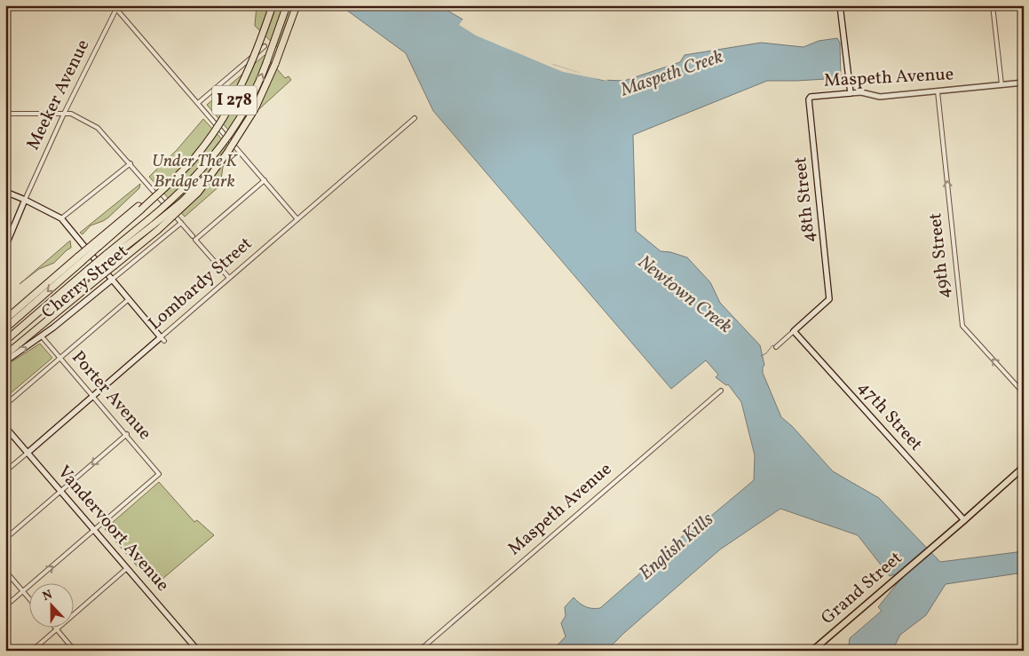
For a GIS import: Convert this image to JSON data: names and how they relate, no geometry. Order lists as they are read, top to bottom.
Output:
{
  "streets": {
    "highway": ["I 278"],
    "main road": [
      "Maspeth Avenue",
      "Meeker Avenue",
      "48th Street",
      "Cherry Street",
      "Lombardy Street",
      "47th Street",
      "Vandervoort Avenue",
      "Grand Street"
    ],
    "street": ["49th Street", "Porter Avenue"]
  },
  "crossings": [
    ["Maspeth Avenue", "48th Street"],
    ["Maspeth Avenue", "49th Street"],
    ["48th Street", "47th Street"],
    ["Cherry Street", "Porter Avenue"],
    ["Lombardy Street", "Porter Avenue"],
    ["Lombardy Street", "Vandervoort Avenue"],
    ["Porter Avenue", "Vandervoort Avenue"],
    ["47th Street", "Grand Street"]
  ],
  "one_way": ["49th Street"],
  "water": ["Maspeth Creek", "Newtown Creek", "English Kills"],
  "parks": ["Under The K Bridge Park"],
  "north": "top"
}
